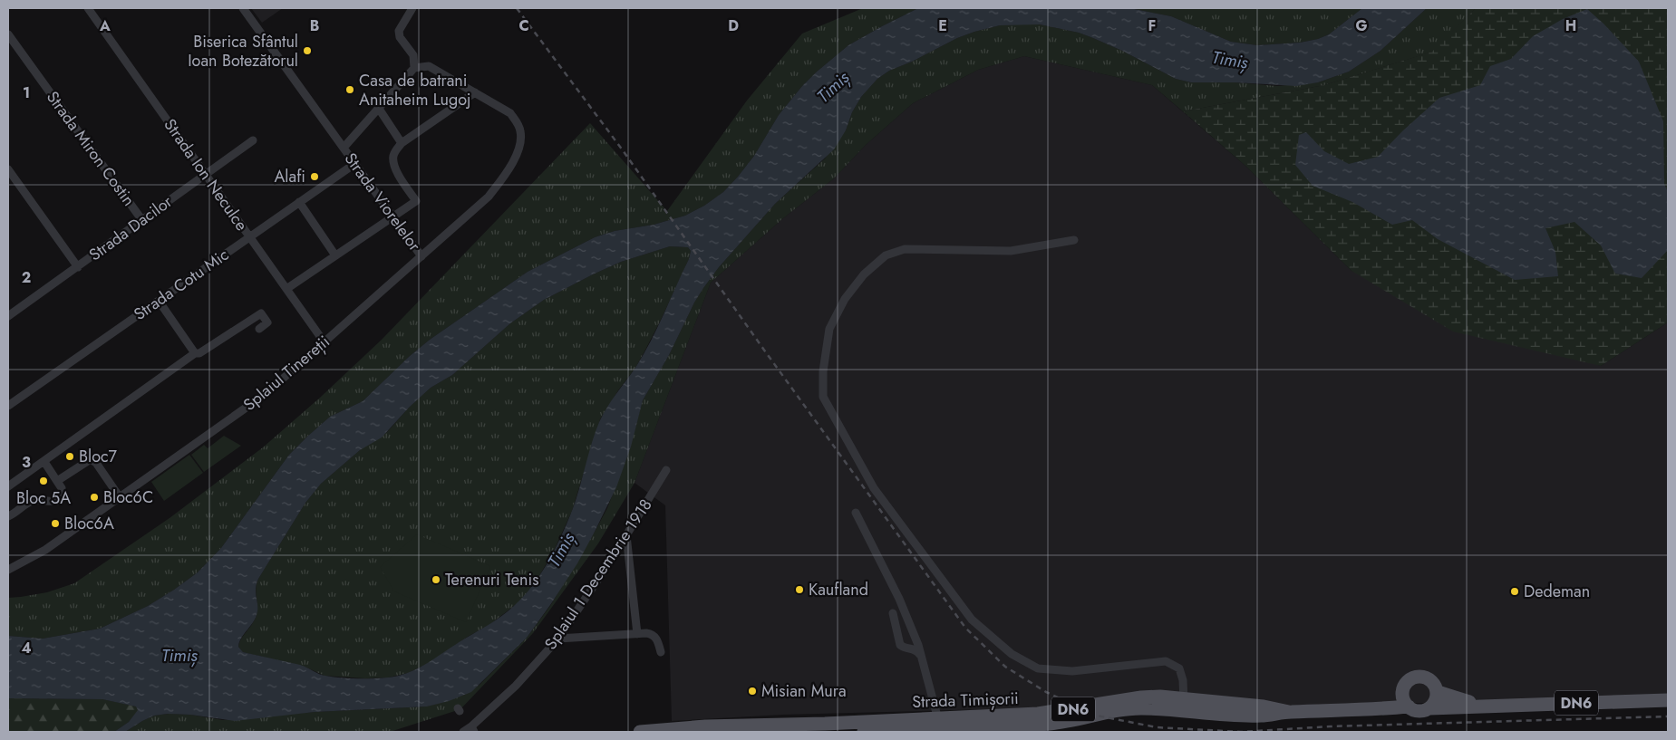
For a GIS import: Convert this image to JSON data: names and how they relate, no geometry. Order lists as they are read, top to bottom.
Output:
{
  "streets": {
    "main road": ["Strada Timișorii", "DN6"],
    "street": [
      "Strada Miron Costin",
      "Strada Ion Neculce",
      "Strada Viorelelor",
      "Strada Dacilor",
      "Strada Cotu Mic",
      "Splaiul Tinereții",
      "Splaiul 1 Decembrie 1918"
    ]
  },
  "crossings": [
    ["Strada Miron Costin", "Strada Dacilor"],
    ["Strada Ion Neculce", "Strada Dacilor"],
    ["Strada Ion Neculce", "Strada Cotu Mic"],
    ["Strada Ion Neculce", "Splaiul Tinereții"],
    ["Strada Viorelelor", "Strada Cotu Mic"],
    ["Strada Viorelelor", "Splaiul Tinereții"],
    ["Strada Timișorii", "DN6"]
  ],
  "water": ["Timiș"],
  "places": [
    "Biserica Sfântul Ioan Botezătorul",
    "Casa de batrani Anitaheim Lugoj",
    "Alafi",
    "Bloc7",
    "Bloc 5A",
    "Bloc6C",
    "Bloc6A",
    "Terenuri Tenis",
    "Kaufland",
    "Dedeman",
    "Misian Mura"
  ],
  "grid": {
    "columns": [
      "A",
      "B",
      "C",
      "D",
      "E",
      "F",
      "G",
      "H"
    ],
    "rows": [
      "1",
      "2",
      "3",
      "4"
    ]
  }
}
